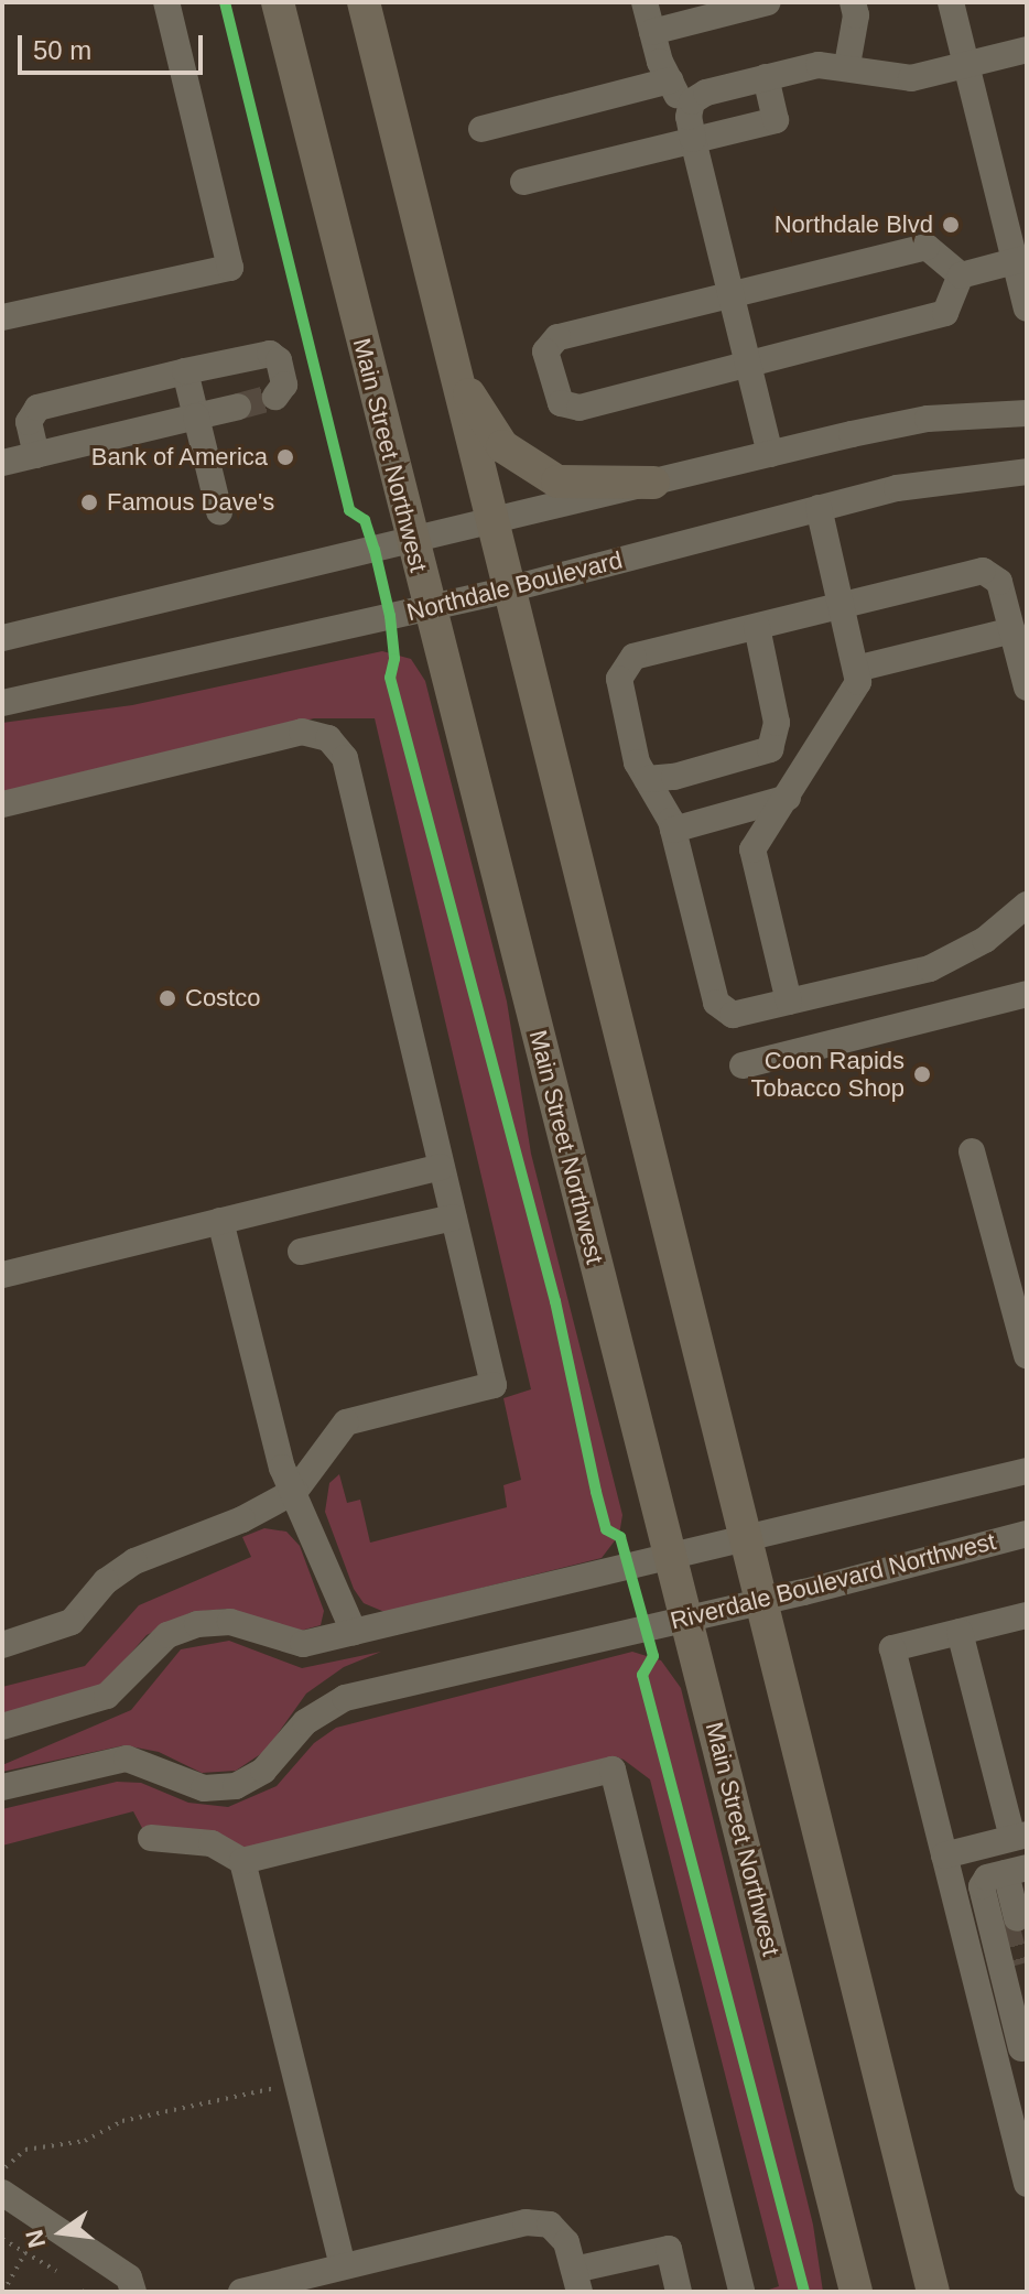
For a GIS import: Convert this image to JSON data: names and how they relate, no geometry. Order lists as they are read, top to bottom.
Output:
{
  "streets": {
    "main road": ["Main Street Northwest"],
    "street": ["Northdale Boulevard", "Riverdale Boulevard Northwest"]
  },
  "crossings": [
    ["Main Street Northwest", "Northdale Boulevard"],
    ["Main Street Northwest", "Riverdale Boulevard Northwest"]
  ],
  "places": [
    "Northdale Blvd",
    "Bank of America",
    "Famous Dave's",
    "Costco",
    "Coon Rapids Tobacco Shop"
  ],
  "scale_bar": "50 m",
  "north": "left"
}
